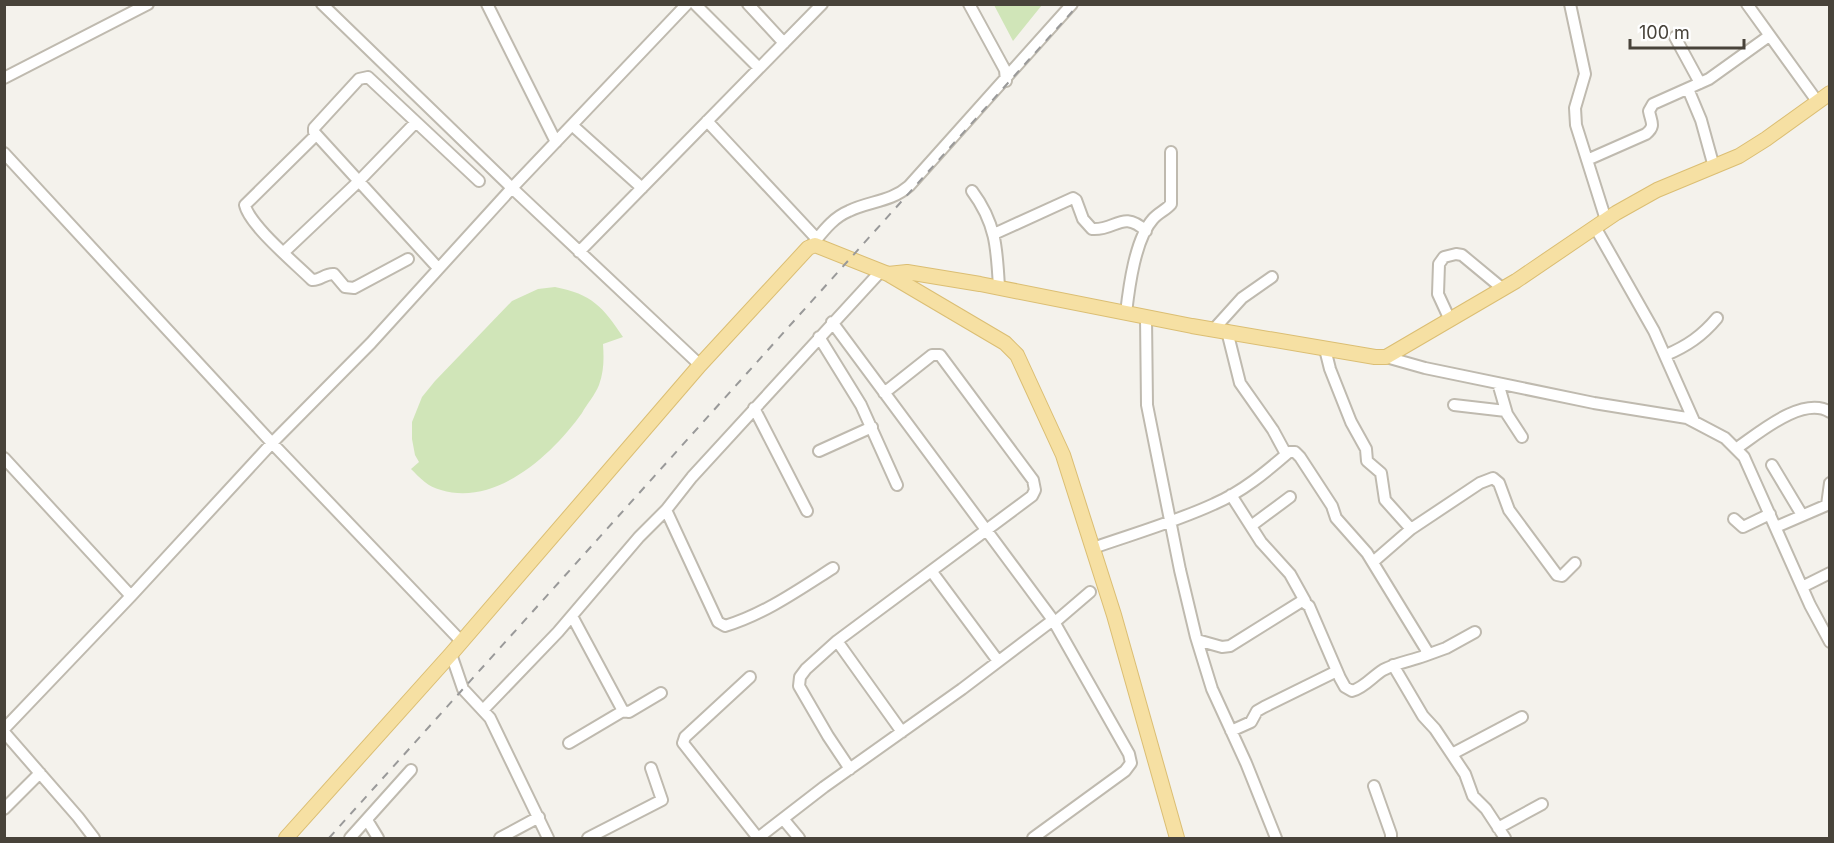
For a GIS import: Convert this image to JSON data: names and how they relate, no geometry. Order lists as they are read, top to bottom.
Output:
{
  "scale_bar": "100 m"
}
